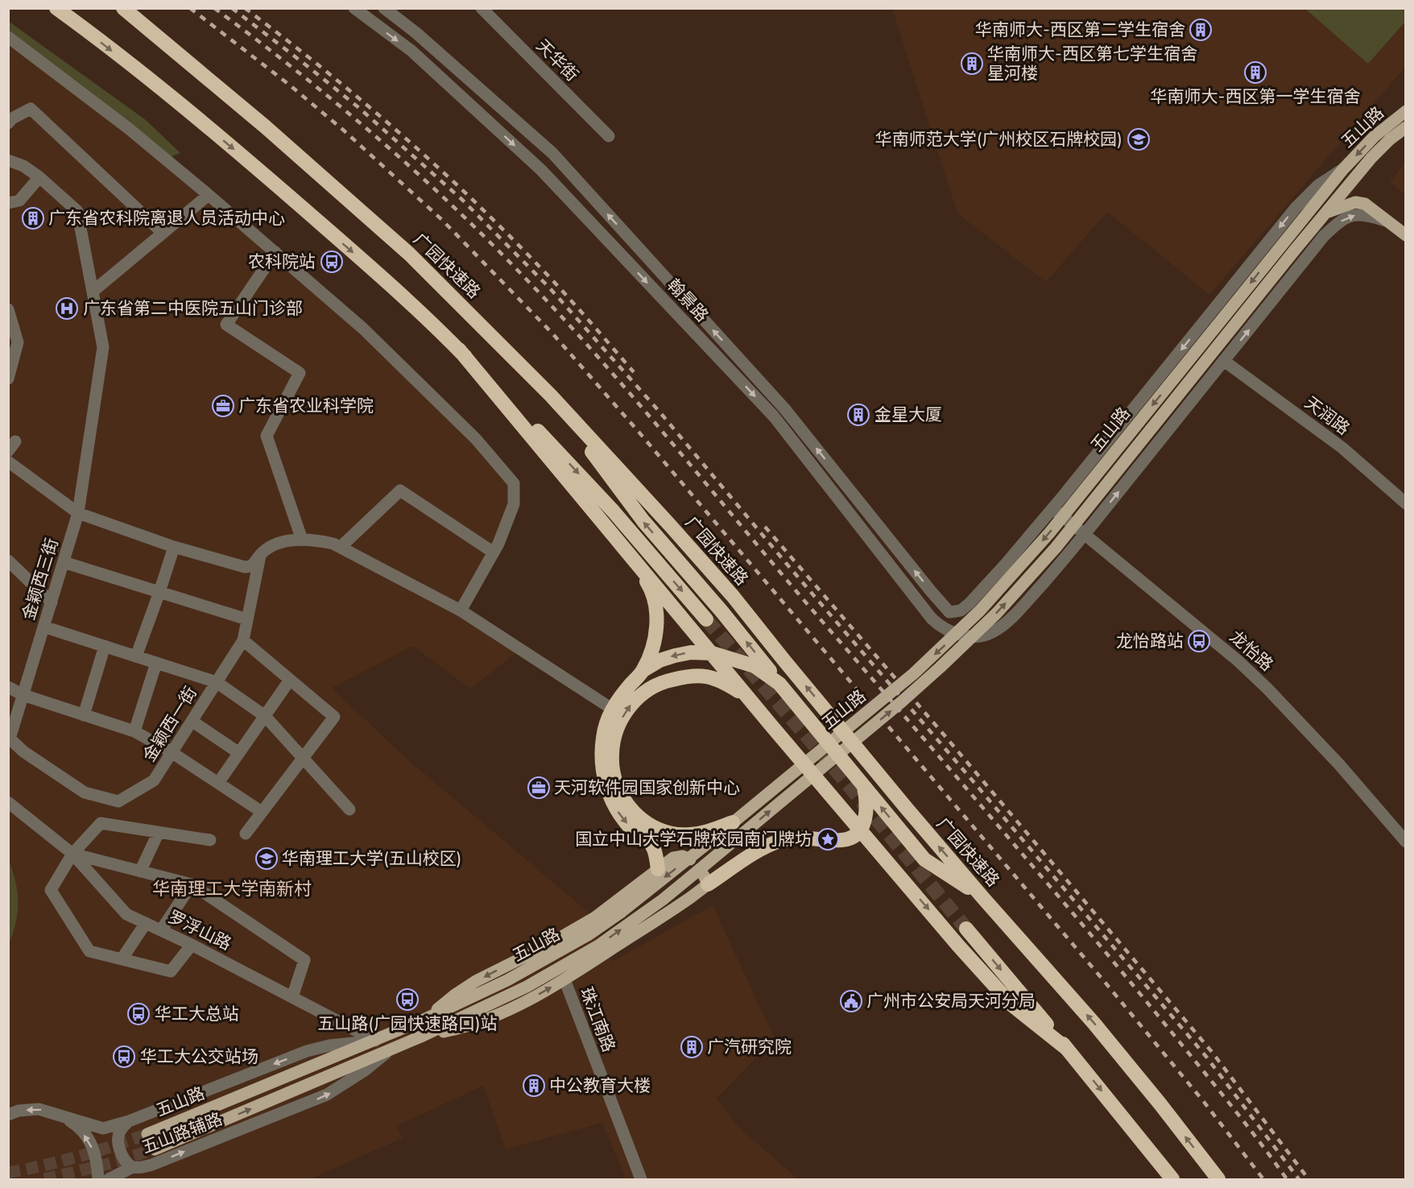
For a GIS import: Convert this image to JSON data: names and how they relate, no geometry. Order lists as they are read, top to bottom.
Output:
{
  "streets": {
    "highway": ["广园快速路"],
    "main road": ["五山路"],
    "street": [
      "天华街",
      "翰景路",
      "天润路",
      "金颖西三街",
      "龙怡路",
      "金颖西一街",
      "罗浮山路",
      "珠江南路",
      "五山路辅路"
    ]
  },
  "crossings": [
    ["五山路", "罗浮山路"],
    ["五山路", "五山路辅路"],
    ["翰景路", "龙怡路"],
    ["金颖西三街", "金颖西一街"],
    ["罗浮山路", "五山路辅路"]
  ],
  "districts": ["华南理工大学南新村"],
  "places": {
    "building": [
      "华南师大-西区第二学生宿舍",
      "华南师大-西区第七学生宿舍 星河楼",
      "华南师大-西区第一学生宿舍",
      "广东省农科院离退人员活动中心",
      "金星大厦",
      "广汽研究院",
      "中公教育大楼"
    ],
    "school or university": ["华南师范大学(广州校区石牌校园)", "华南理工大学(五山校区)"],
    "bus stop": [
      "农科院站",
      "龙怡路站",
      "五山路(广园快速路口)站",
      "华工大总站",
      "华工大公交站场"
    ],
    "hospital": ["广东省第二中医院五山门诊部"],
    "office": ["广东省农业科学院", "天河软件园国家创新中心"],
    "place": ["国立中山大学石牌校园南门牌坊"],
    "public building": ["广州市公安局天河分局"]
  }
}
